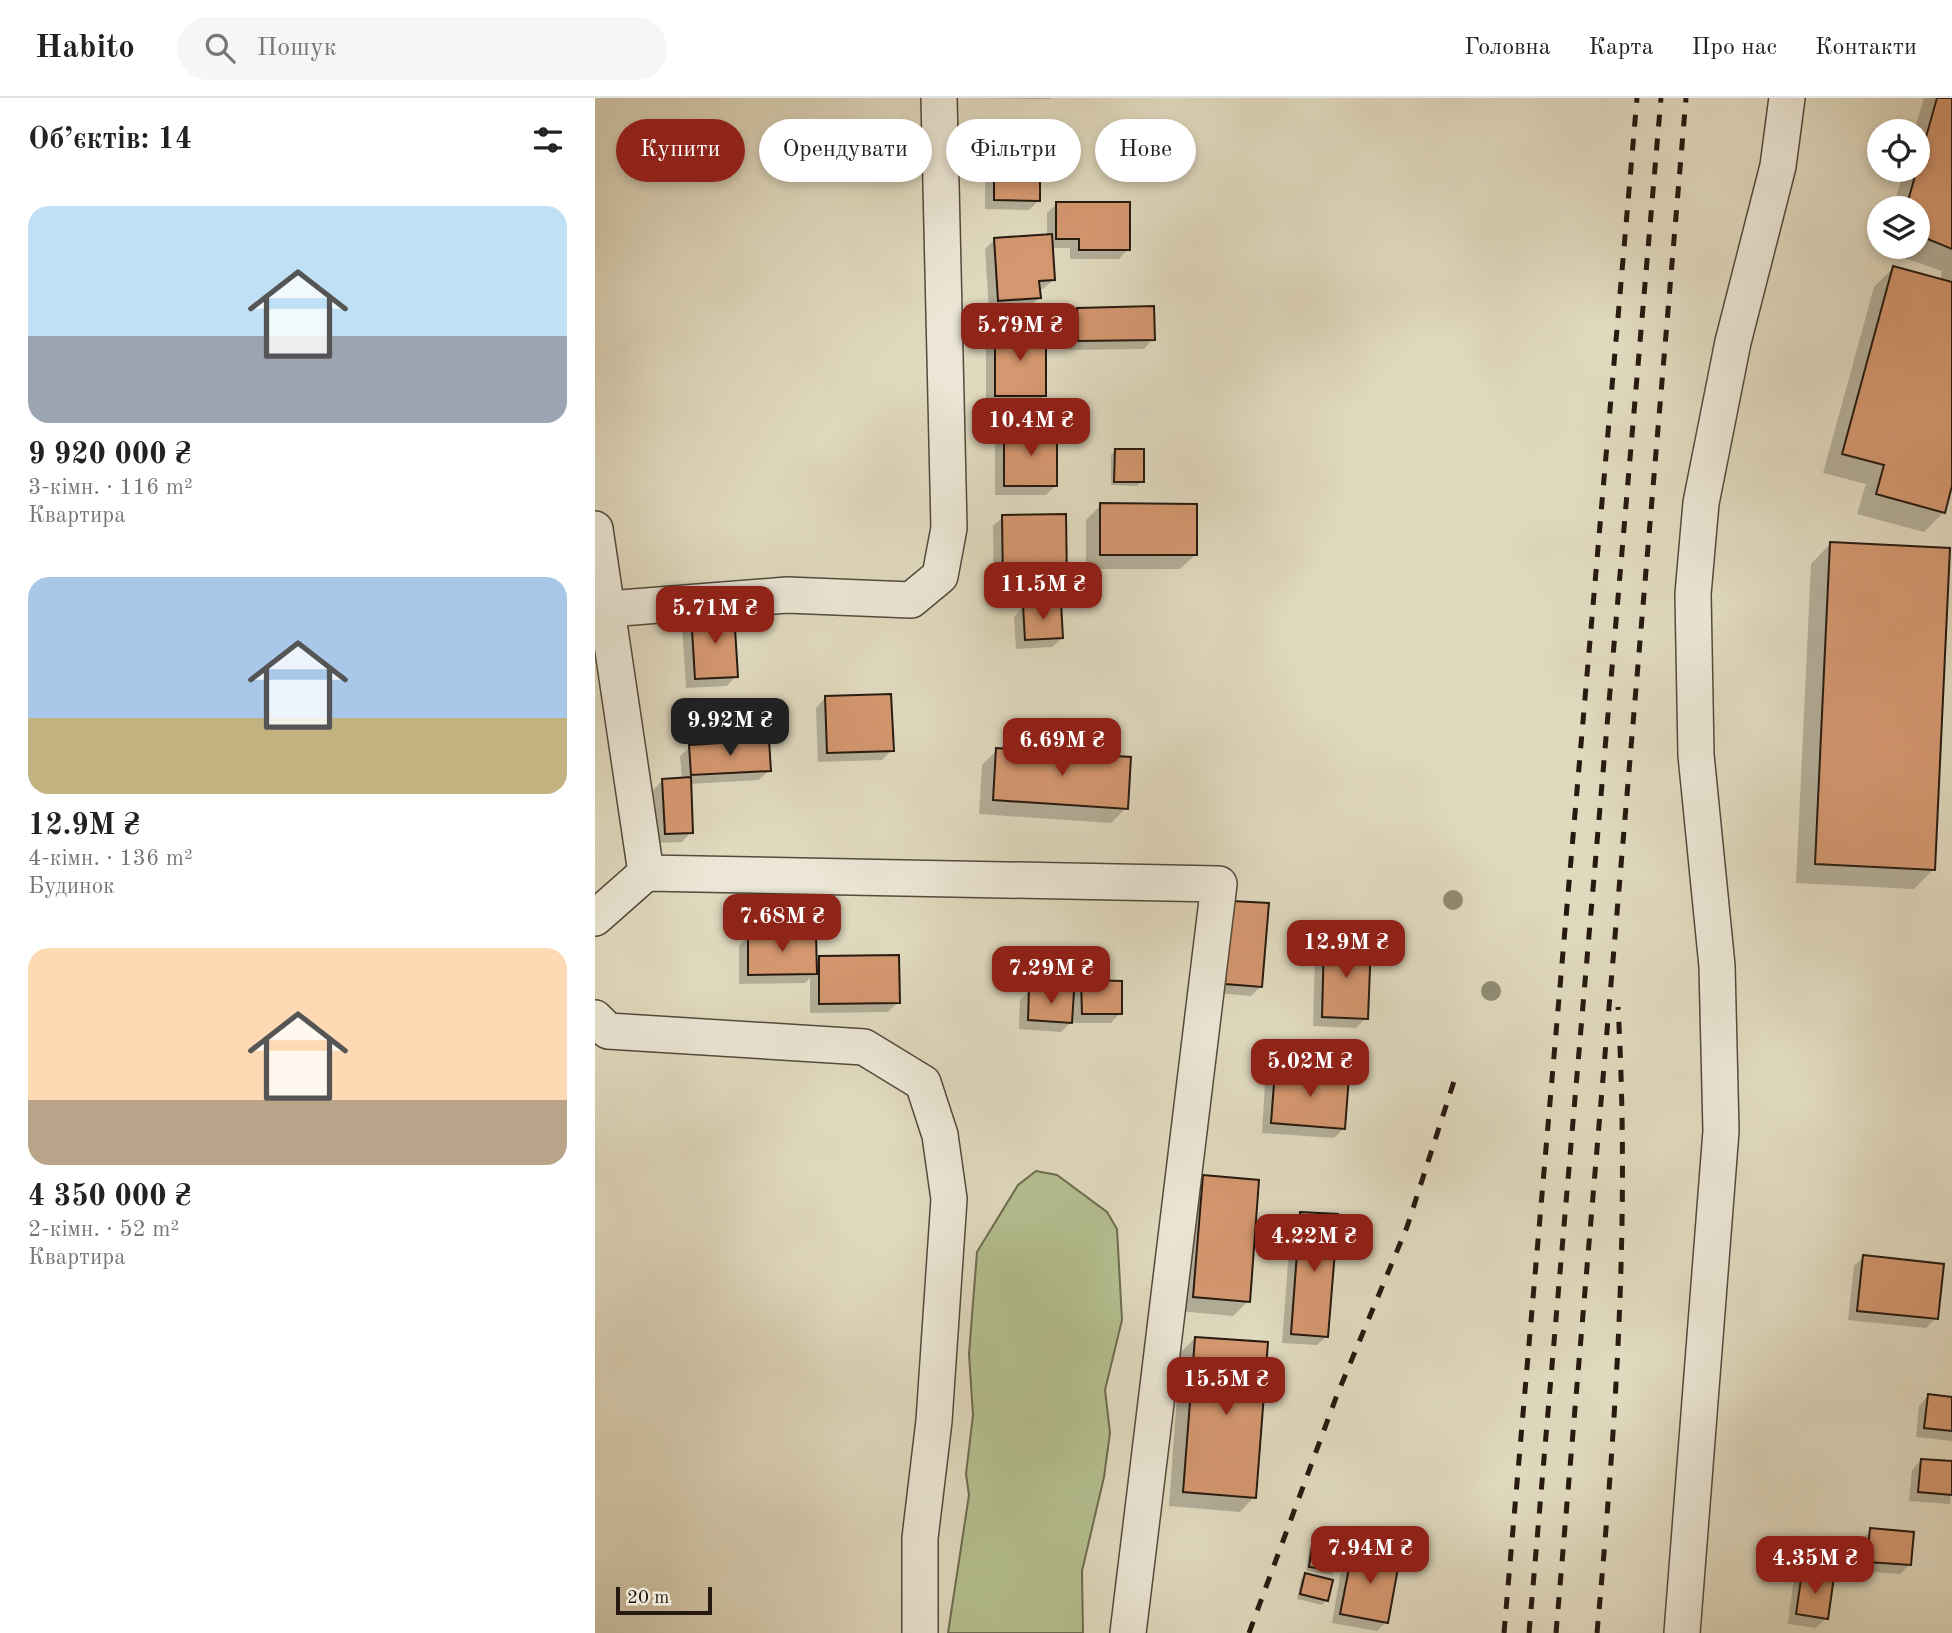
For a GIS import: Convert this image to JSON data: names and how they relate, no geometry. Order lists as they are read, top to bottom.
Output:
{
  "scale_bar": "20 m",
  "page": {
    "header": "Habito",
    "search": "Пошук",
    "nav": [
      "Головна",
      "Карта",
      "Про нас",
      "Контакти"
    ],
    "heading": "Об’єктів: 14",
    "chip": [
      "Купити",
      "Орендувати",
      "Фільтри",
      "Нове"
    ],
    "list": [
      {
        "name": "9 920 000 ₴",
        "note": "3-кімн. · 116 m² · Квартира"
      },
      {
        "name": "12.9M ₴",
        "note": "4-кімн. · 136 m² · Будинок"
      },
      {
        "name": "4 350 000 ₴",
        "note": "2-кімн. · 52 m² · Квартира"
      }
    ],
    "price": [
      "5.79M ₴",
      "10.4M ₴",
      "11.5M ₴",
      "5.71M ₴",
      "9.92M ₴",
      "6.69M ₴",
      "7.68M ₴",
      "12.9M ₴",
      "7.29M ₴",
      "5.02M ₴",
      "4.22M ₴",
      "15.5M ₴",
      "7.94M ₴",
      "4.35M ₴"
    ],
    "scale": "20 m"
  }
}
